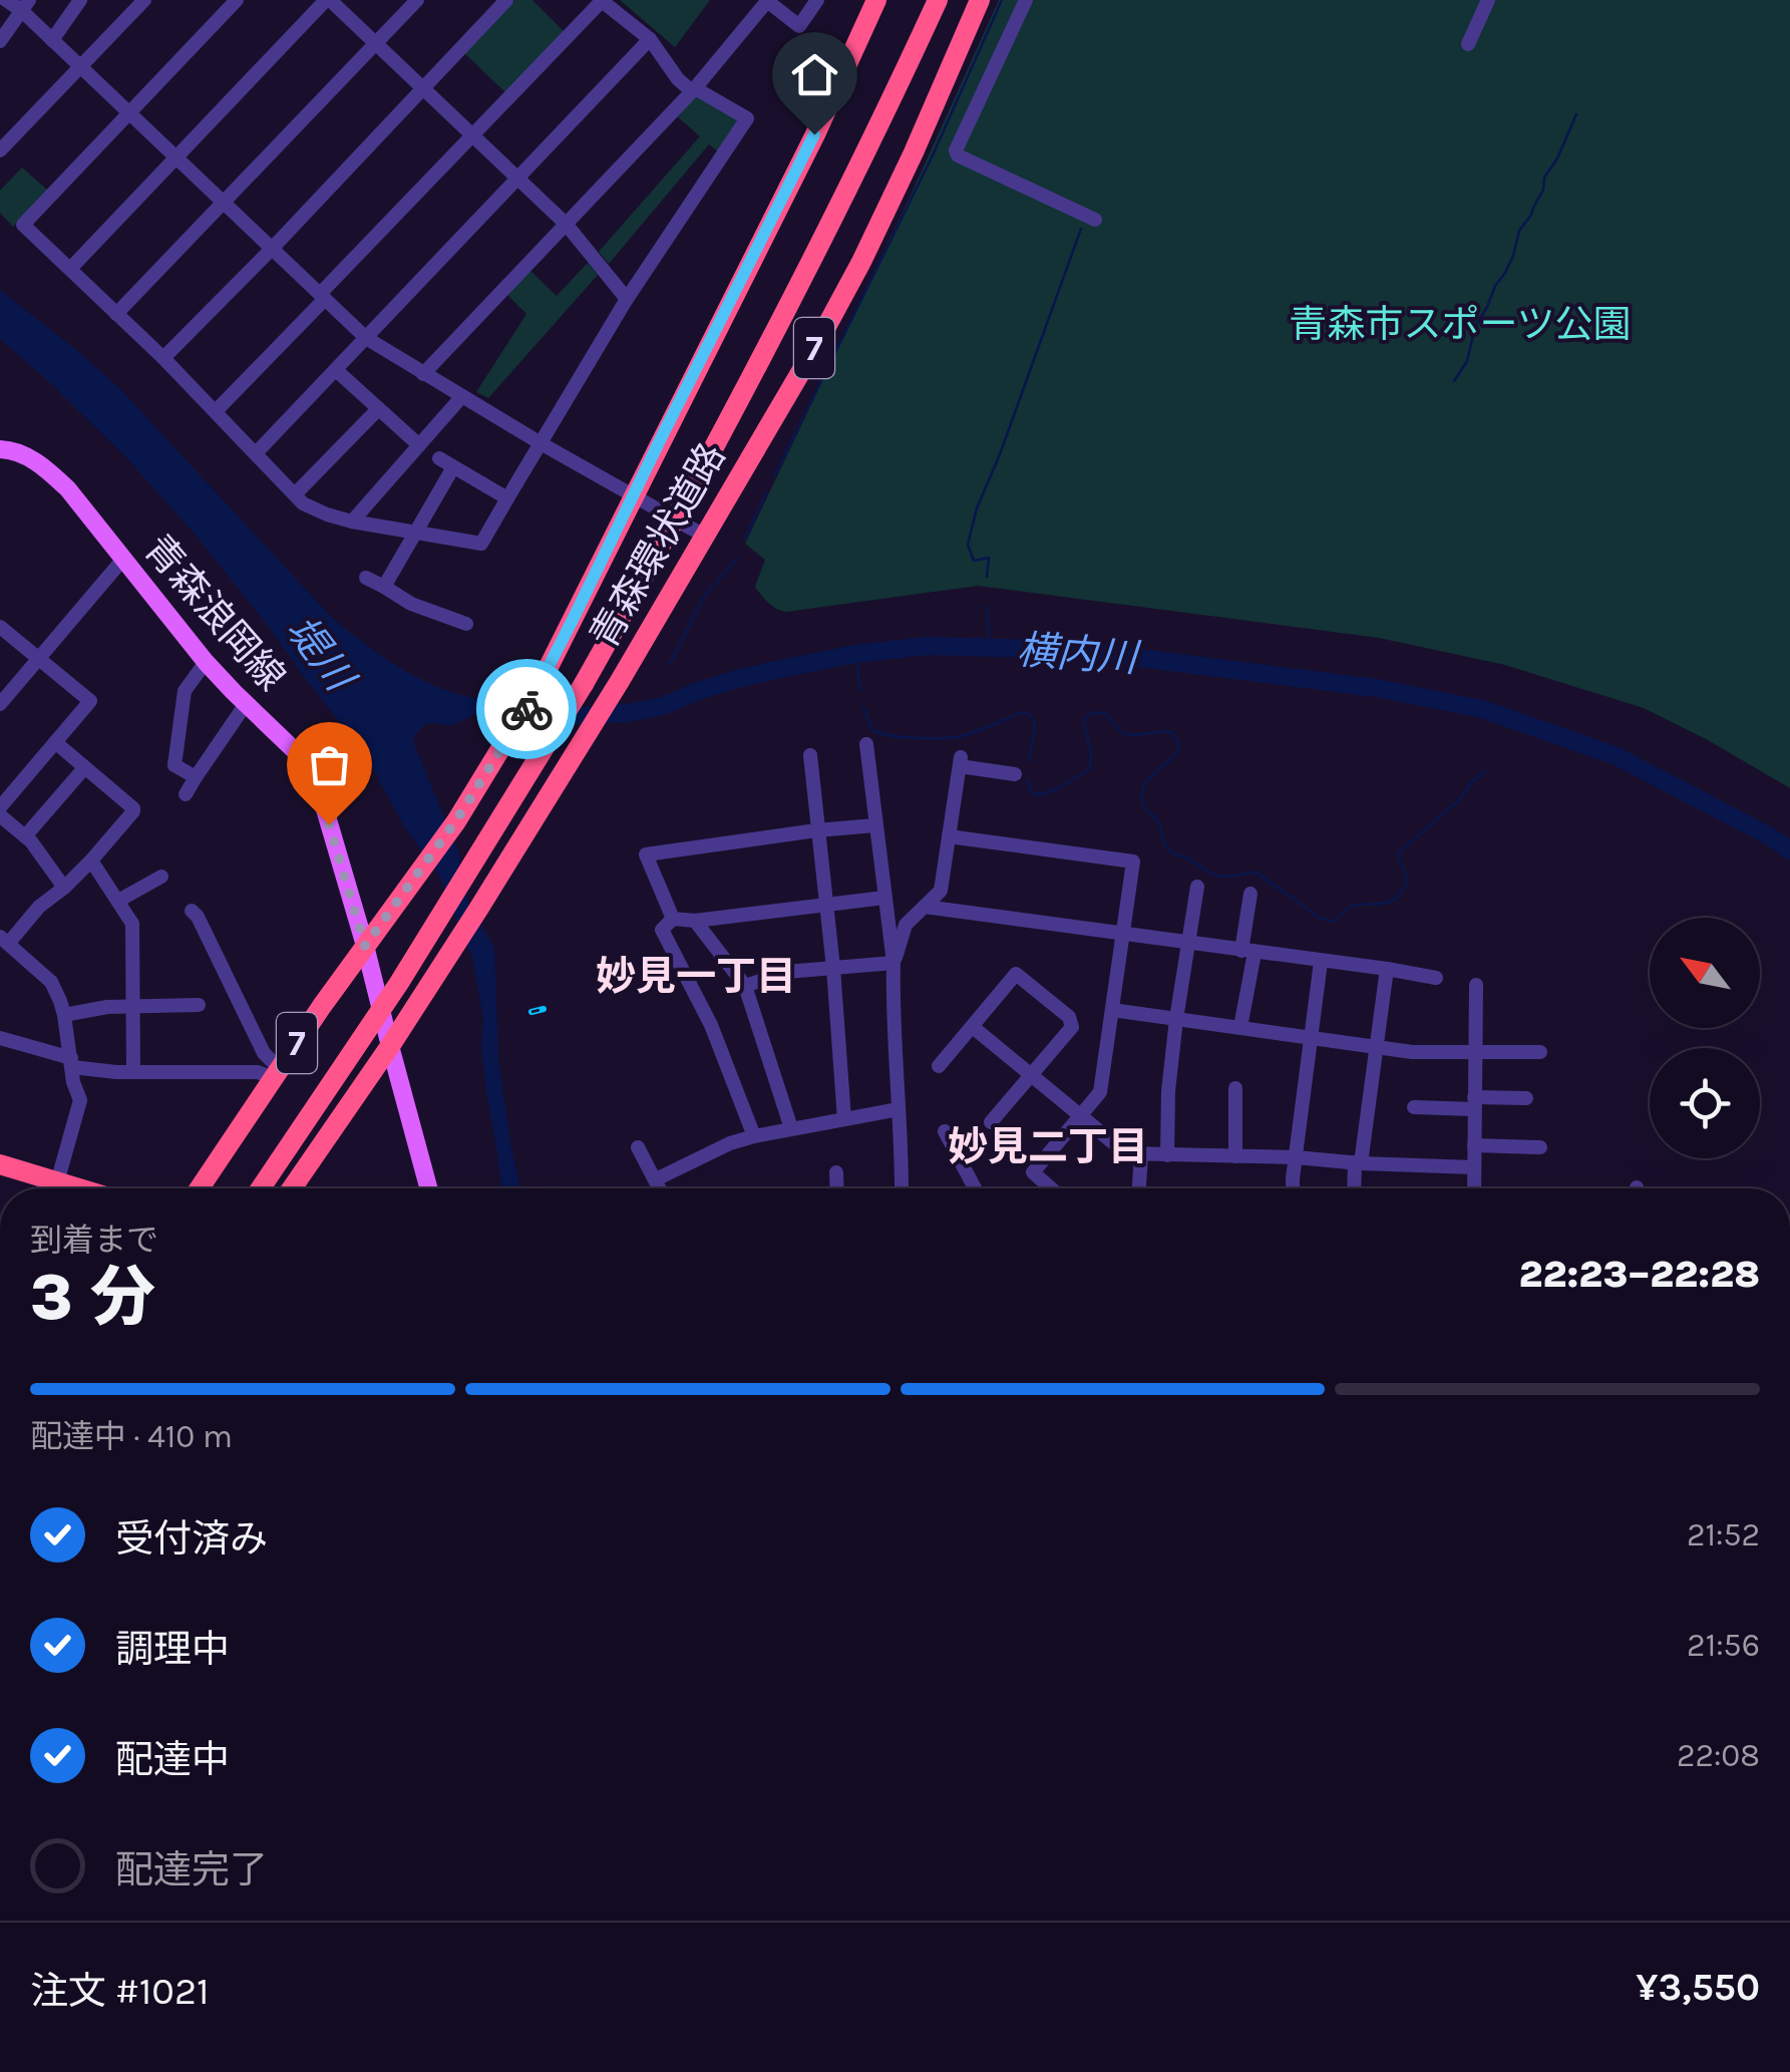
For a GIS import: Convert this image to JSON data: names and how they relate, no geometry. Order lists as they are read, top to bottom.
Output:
{
  "streets": {
    "highway": ["7", "青森環状道路"],
    "main road": ["青森浪岡線"]
  },
  "crossings": [
    ["青森環状道路", "青森浪岡線"]
  ],
  "districts": ["妙見一丁目", "妙見二丁目"],
  "water": ["堤川", "横内川"],
  "parks": ["青森市スポーツ公園"],
  "north": "top left",
  "page": {
    "heading": ["3 分", "到着まで", "22:23–22:28"],
    "panel": ["注文 #1021", "¥3,550"],
    "bar": "配達中 · 410 m",
    "list": [
      ["受付済み", "21:52"],
      ["調理中", "21:56"],
      ["配達中", "22:08"],
      "配達完了"
    ]
  }
}
